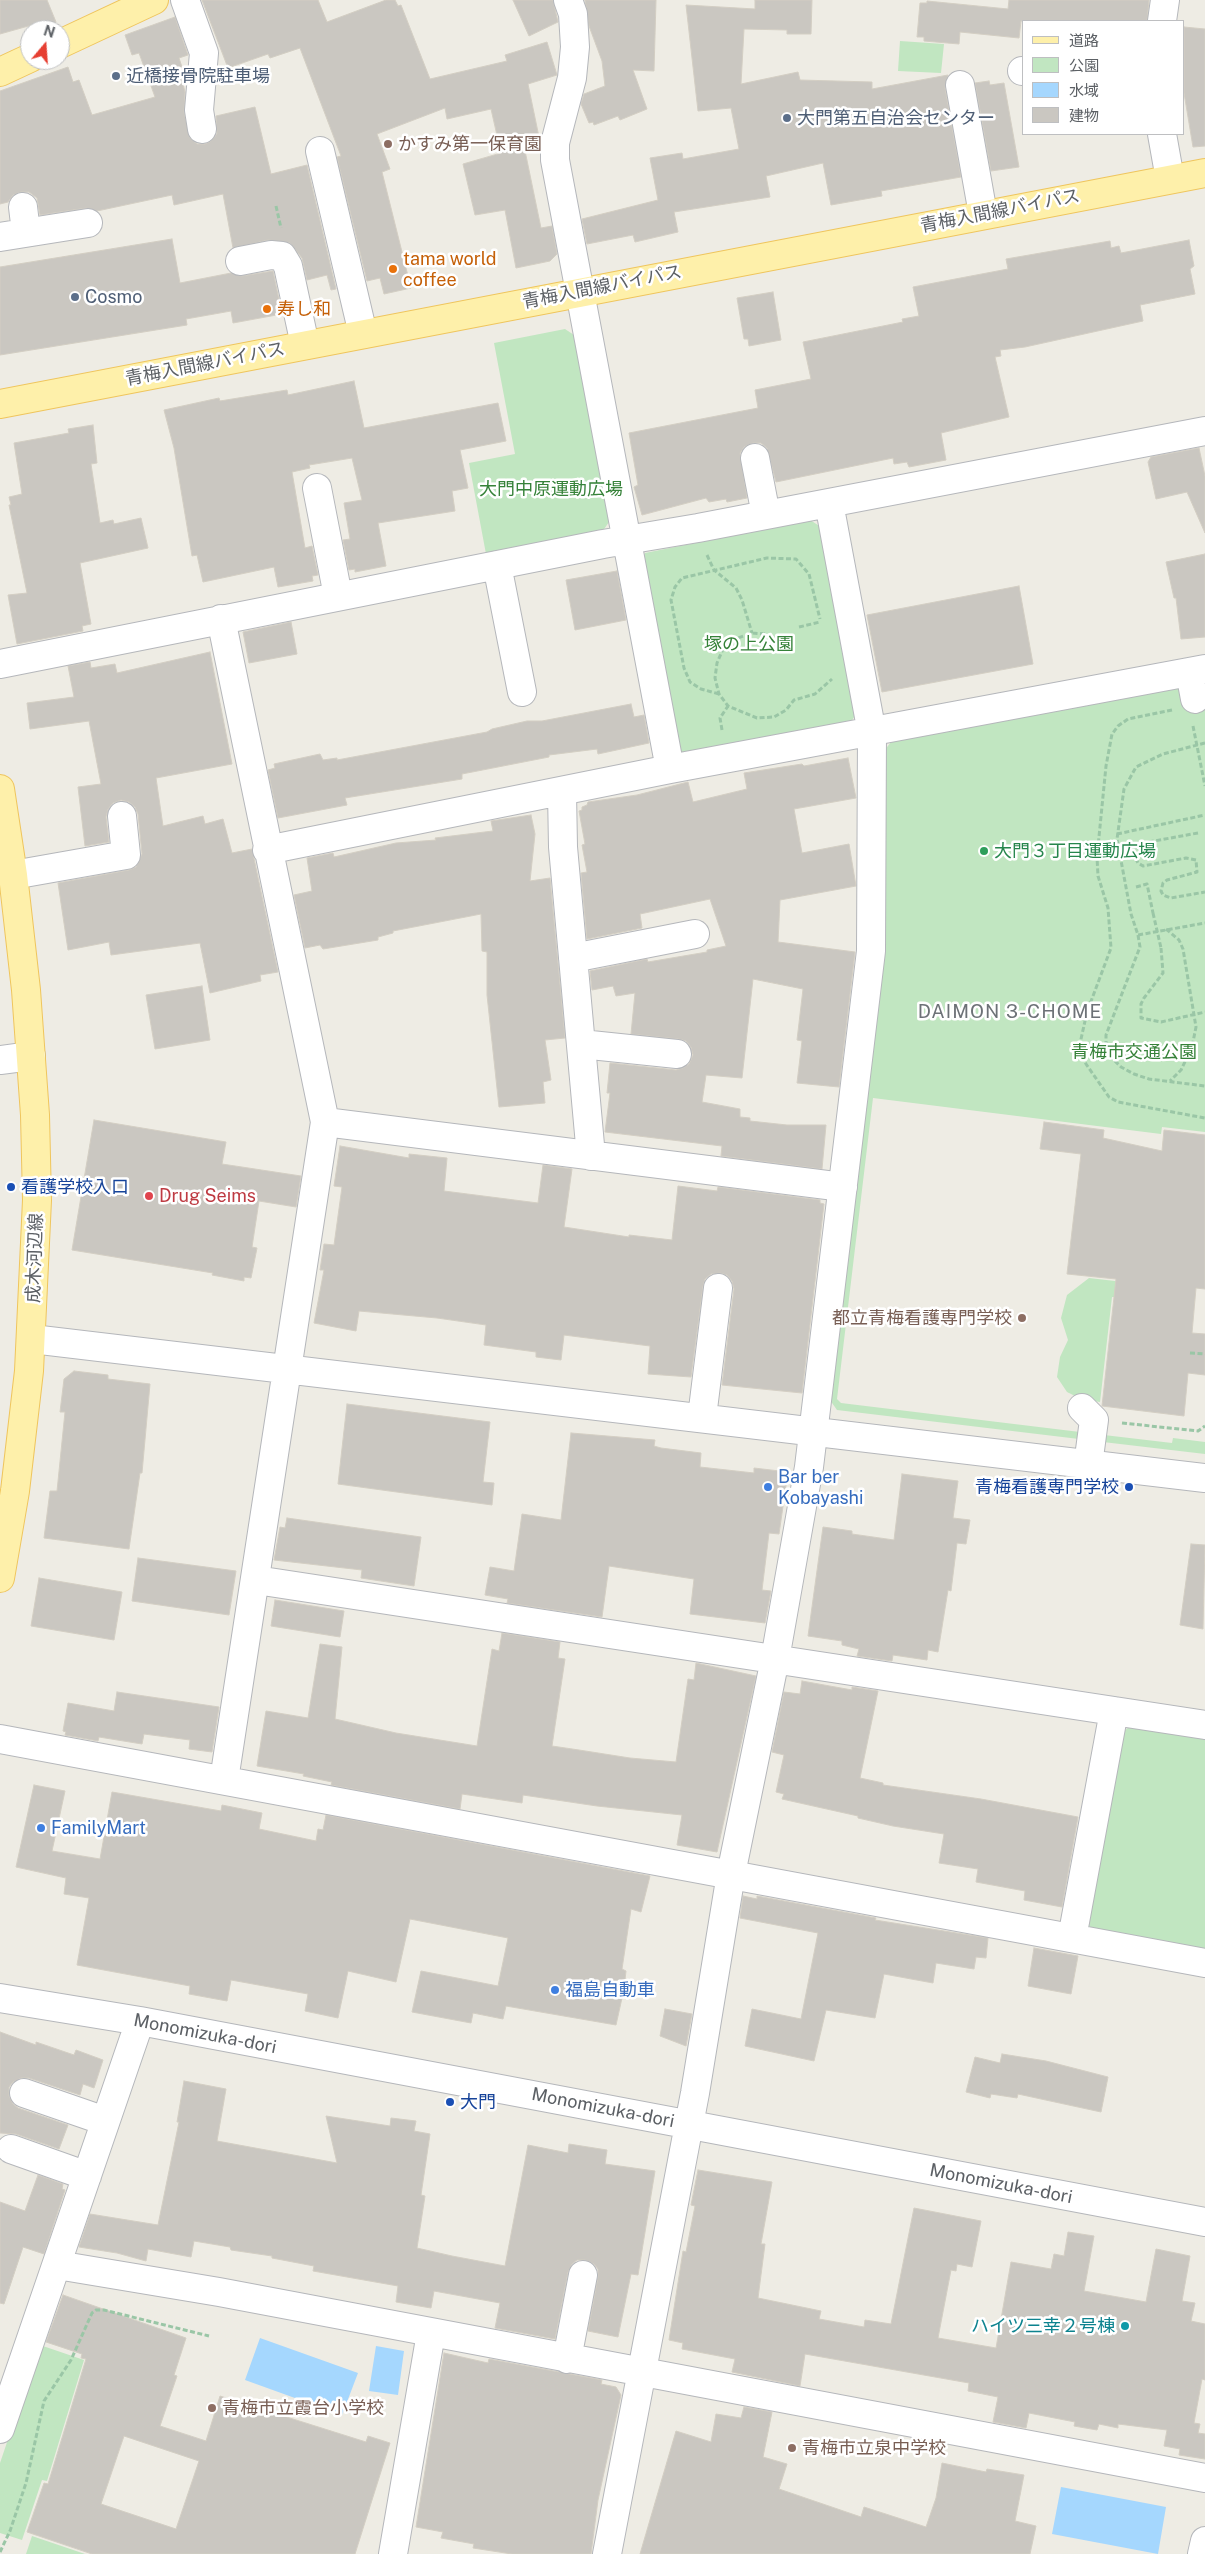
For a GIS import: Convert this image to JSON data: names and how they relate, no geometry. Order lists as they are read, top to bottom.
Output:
{
  "streets": {
    "main road": ["青梅入間線バイパス", "成木河辺線"],
    "street": ["Monomizuka-dori"]
  },
  "districts": ["DAIMON 3-CHOME"],
  "parks": ["大門中原運動広場", "塚の上公園", "青梅市交通公園"],
  "places": [
    "近橋接骨院駐車場",
    "大門第五自治会センター",
    "かすみ第一保育園",
    "tama world coffee",
    "Cosmo",
    "寿し和",
    "大門３丁目運動広場",
    "看護学校入口",
    "Drug Seims",
    "都立青梅看護専門学校",
    "Bar ber Kobayashi",
    "青梅看護専門学校",
    "FamilyMart",
    "福島自動車",
    "大門",
    "ハイツ三幸２号棟",
    "青梅市立霞台小学校",
    "青梅市立泉中学校"
  ],
  "legend": [
    "道路",
    "公園",
    "水域",
    "建物"
  ],
  "north": "top"
}
